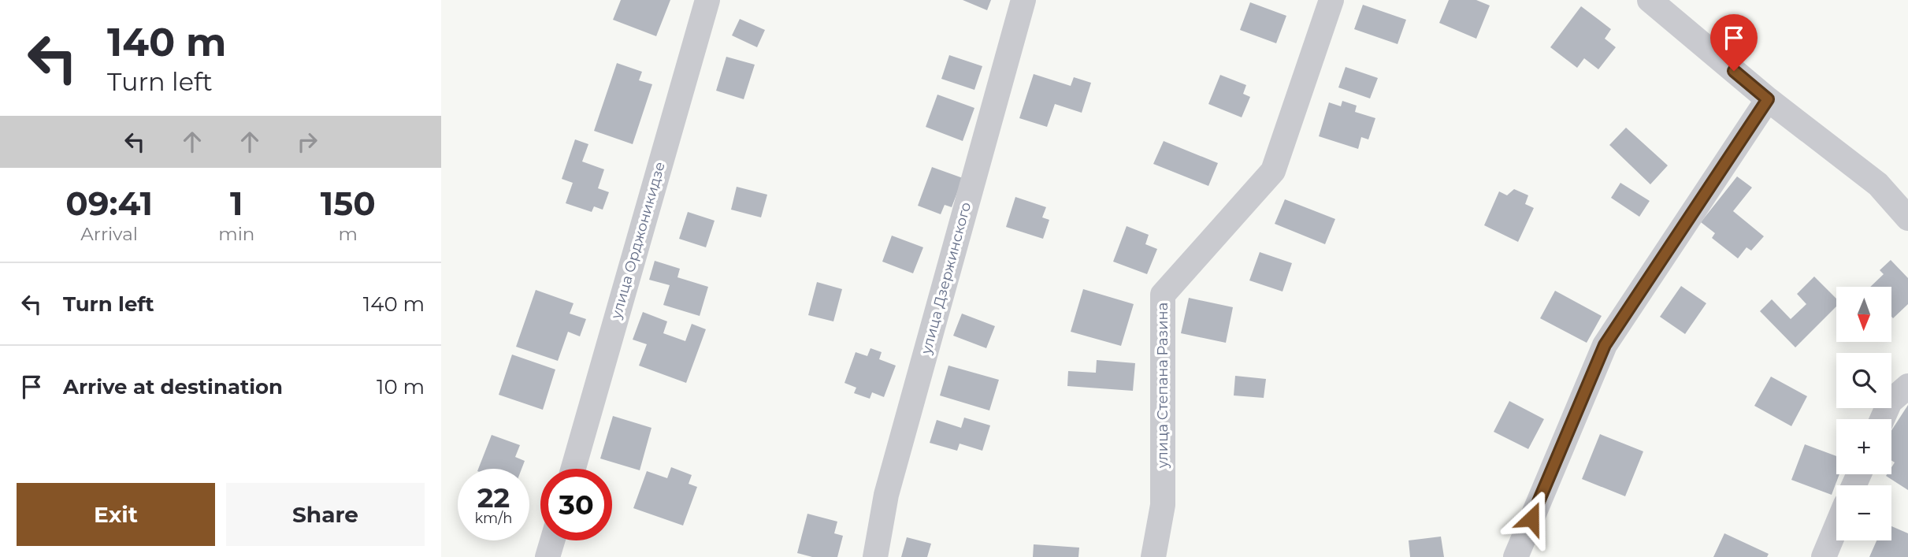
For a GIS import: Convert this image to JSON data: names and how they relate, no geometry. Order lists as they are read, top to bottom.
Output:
{
  "streets": {
    "street": ["улица Орджоникидзе", "улица Дзержинского", "улица Степана Разина"]
  },
  "north": "bottom",
  "page": {
    "turn": ["140 m", "Turn left"],
    "eta": [
      "09:41",
      "Arrival",
      "1",
      "min",
      "150",
      "m"
    ],
    "list": [
      {
        "name": "Turn left",
        "value": "140 m"
      },
      {
        "name": "Arrive at destination",
        "value": "10 m"
      }
    ],
    "map_buttons": ["+", "−"],
    "speed": "22 km/h",
    "limit": "30",
    "buttons": ["Exit", "Share"]
  }
}
